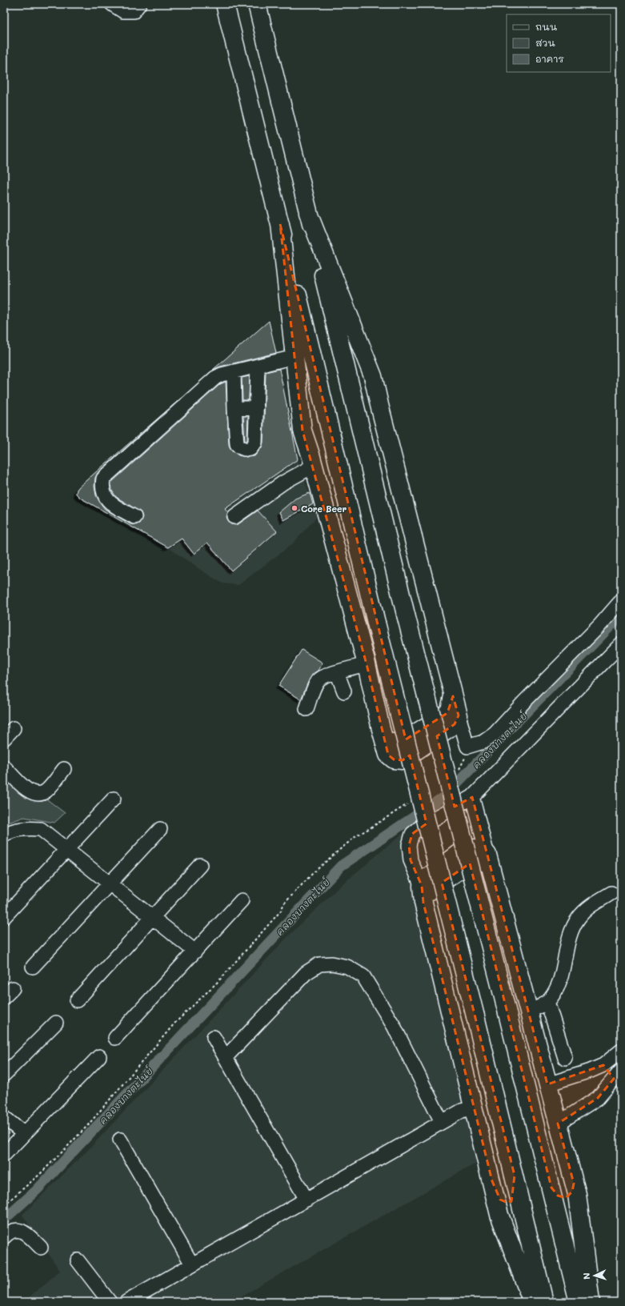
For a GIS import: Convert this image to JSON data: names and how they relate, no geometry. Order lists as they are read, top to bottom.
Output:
{
  "water": ["คลองบางตะไนย์"],
  "places": ["Core Beer"],
  "legend": ["ถนน", "สวน", "อาคาร"],
  "north": "left"
}
